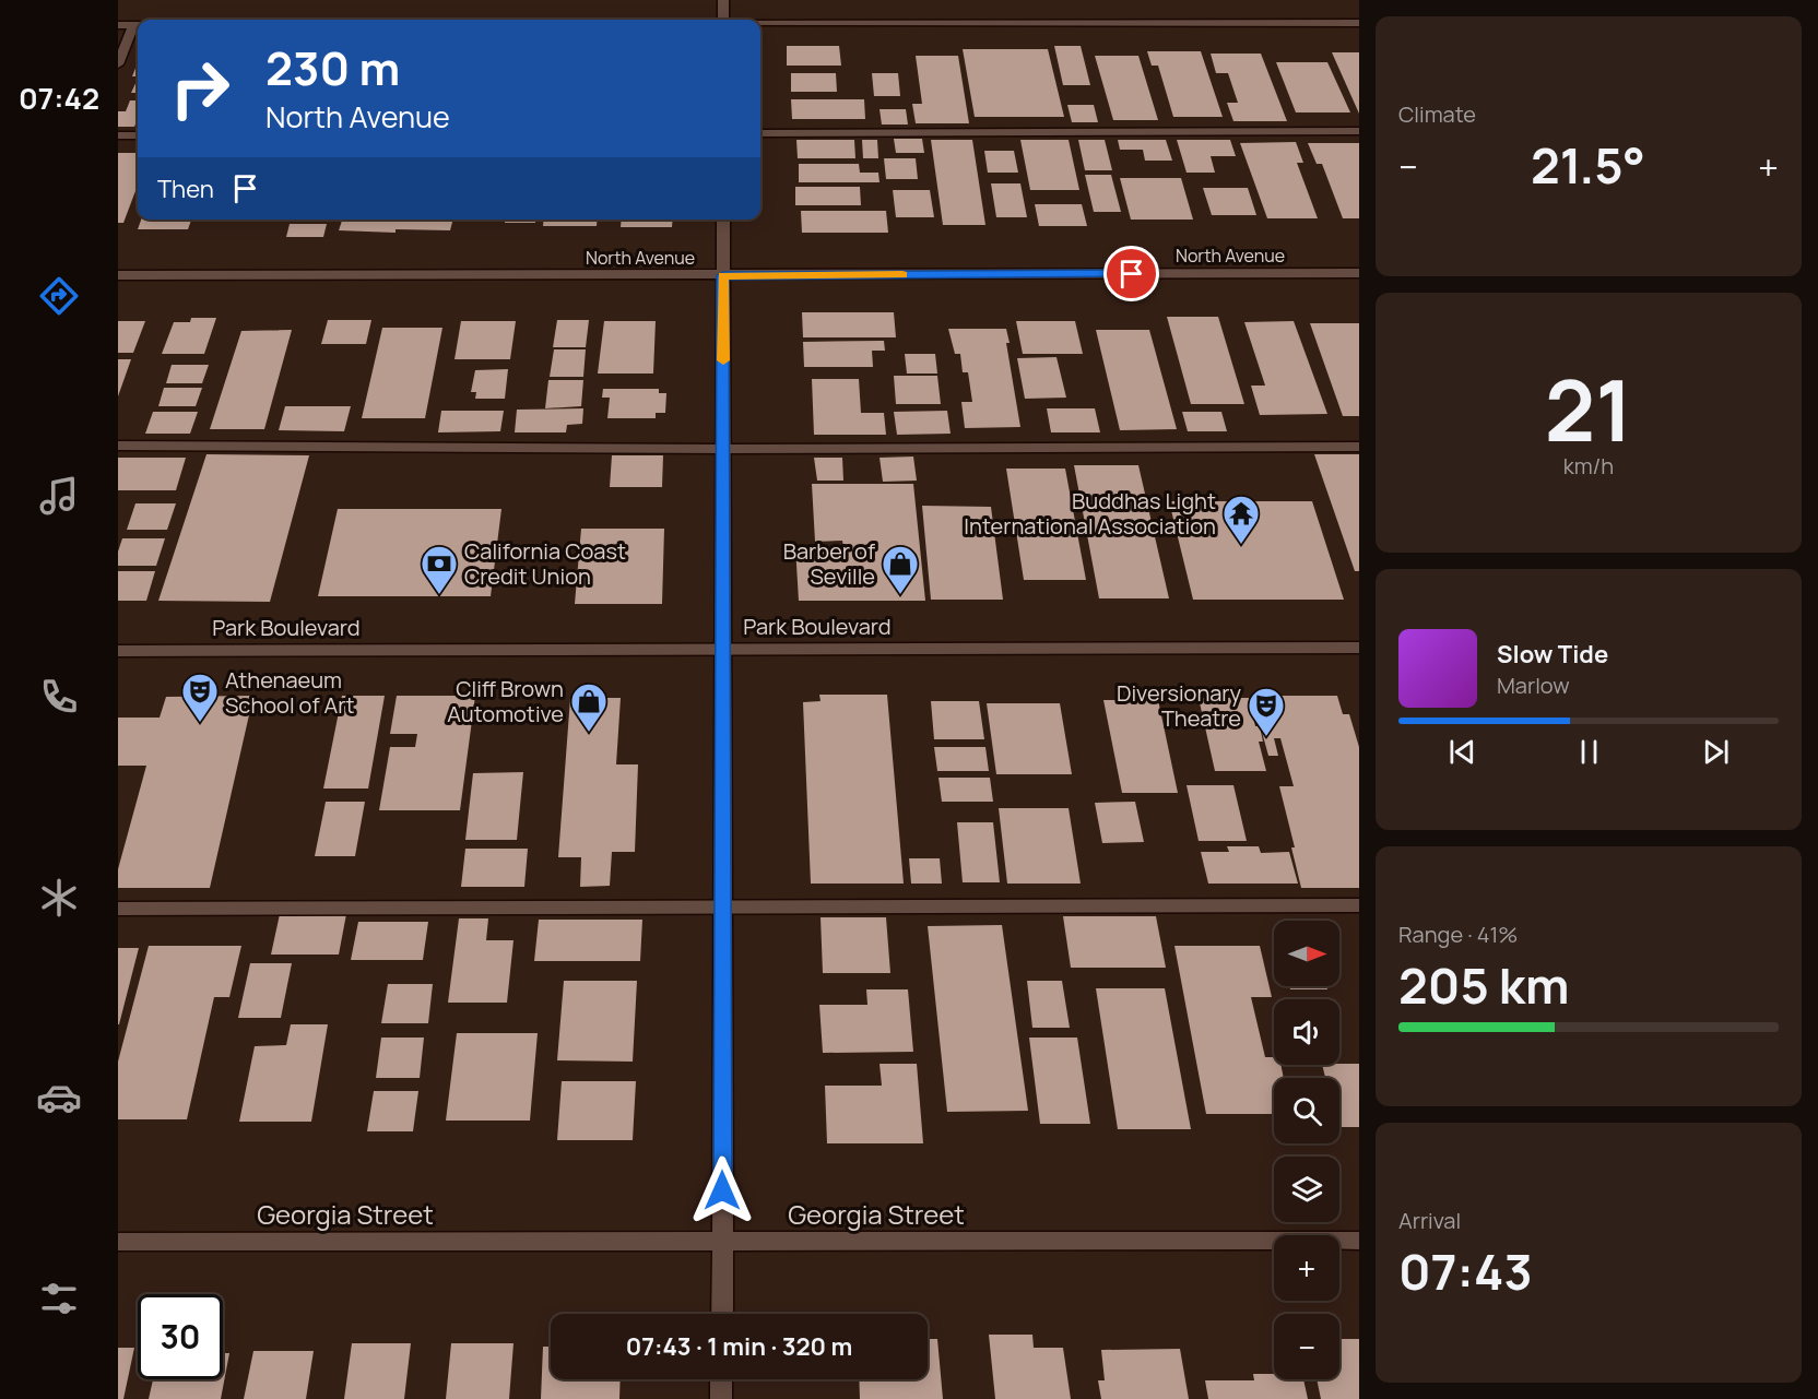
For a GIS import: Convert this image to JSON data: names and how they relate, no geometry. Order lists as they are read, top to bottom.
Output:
{
  "streets": {
    "street": ["North Avenue", "Park Boulevard", "Georgia Street"]
  },
  "places": {
    "temple": ["Buddhas Light International Association"],
    "bank": ["California Coast Credit Union"],
    "shop": ["Barber of Seville", "Cliff Brown Automotive"],
    "theatre": ["Athenaeum School of Art", "Diversionary Theatre"]
  },
  "north": "right",
  "page": {
    "tabs": "07:42",
    "tile": [
      "Climate",
      ["21", "km/h"],
      ["Range · 41%", "205 km"],
      ["Arrival", "07:43"]
    ],
    "turn": ["230 m", "North Avenue"],
    "heat": ["−", "21.5°", "+"],
    "then": "Then",
    "song": ["Slow Tide", "Marlow"],
    "map_buttons": ["+", "−"],
    "limit": "30",
    "trip": "07:43 · 1 min · 320 m"
  }
}
